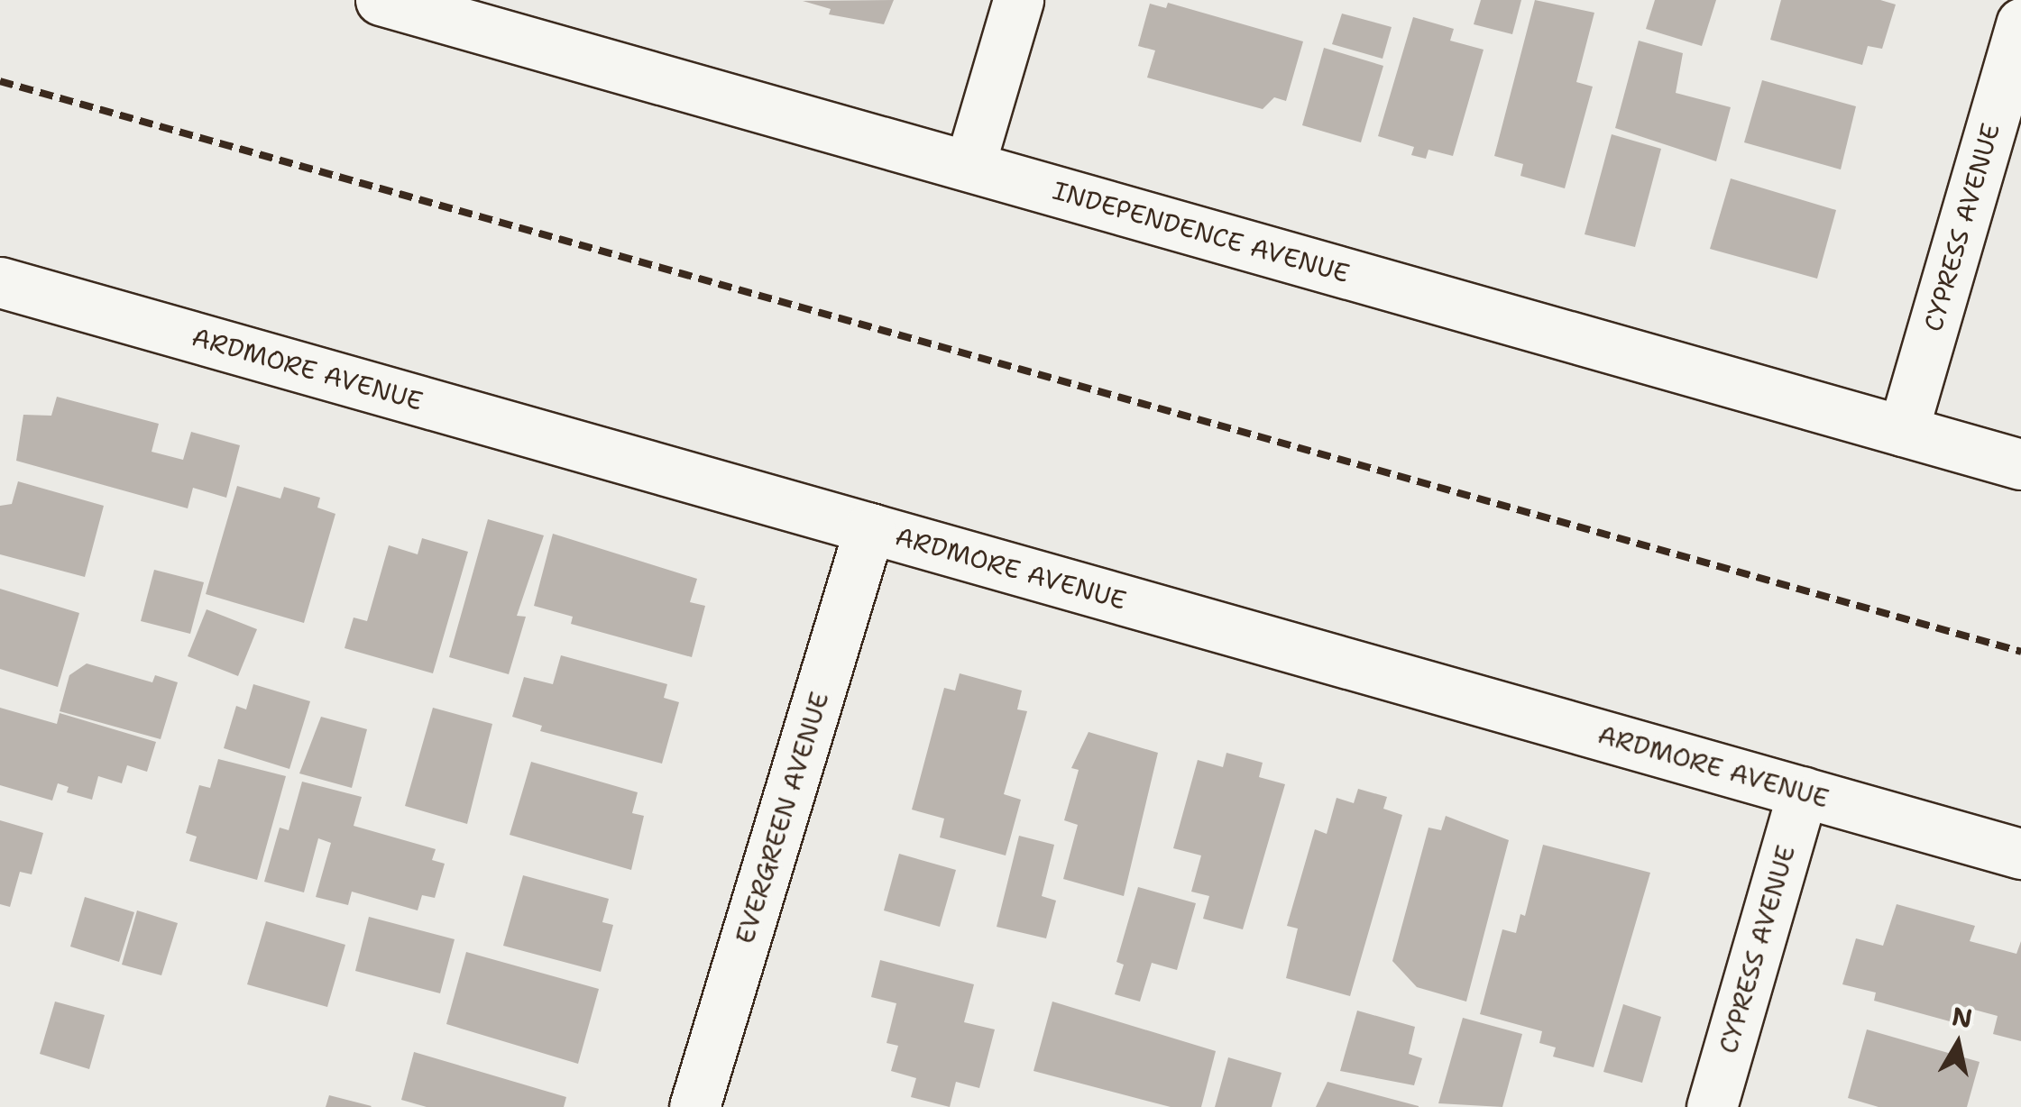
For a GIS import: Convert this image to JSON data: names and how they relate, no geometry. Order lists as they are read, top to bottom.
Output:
{
  "streets": {
    "street": [
      "CYPRESS AVENUE",
      "INDEPENDENCE AVENUE",
      "ARDMORE AVENUE",
      "EVERGREEN AVENUE"
    ]
  },
  "crossings": [
    ["CYPRESS AVENUE", "INDEPENDENCE AVENUE"],
    ["CYPRESS AVENUE", "ARDMORE AVENUE"],
    ["ARDMORE AVENUE", "EVERGREEN AVENUE"]
  ],
  "north": "top"
}
